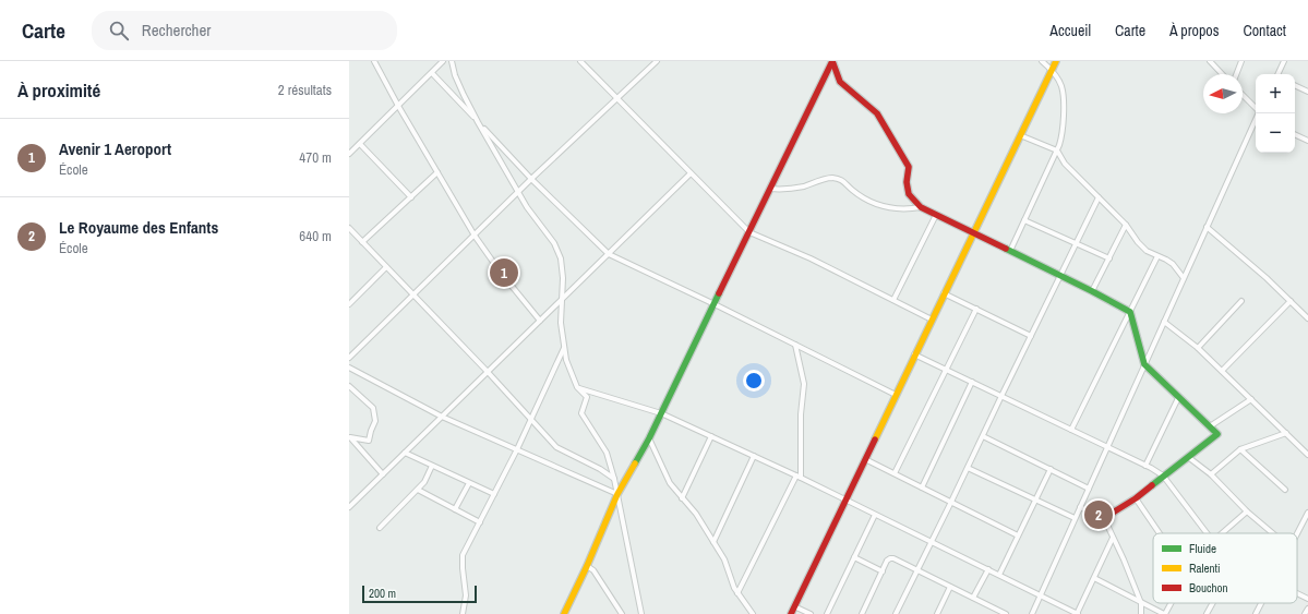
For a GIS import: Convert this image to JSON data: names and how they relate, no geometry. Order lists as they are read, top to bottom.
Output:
{
  "legend": ["Fluide", "Ralenti", "Bouchon"],
  "scale_bar": "200 m",
  "north": "left",
  "page": {
    "header": "Carte",
    "search": "Rechercher",
    "nav": [
      "Accueil",
      "Carte",
      "À propos",
      "Contact"
    ],
    "heading": ["À proximité", "2 résultats"],
    "map_buttons": ["+", "−"],
    "list": [
      {
        "mark": "1",
        "name": "Avenir 1 Aeroport",
        "note": "École",
        "value": "470 m"
      },
      {
        "mark": "2",
        "name": "Le Royaume des Enfants",
        "note": "École",
        "value": "640 m"
      }
    ],
    "pins": ["1", "2"],
    "scale": "200 m"
  }
}
